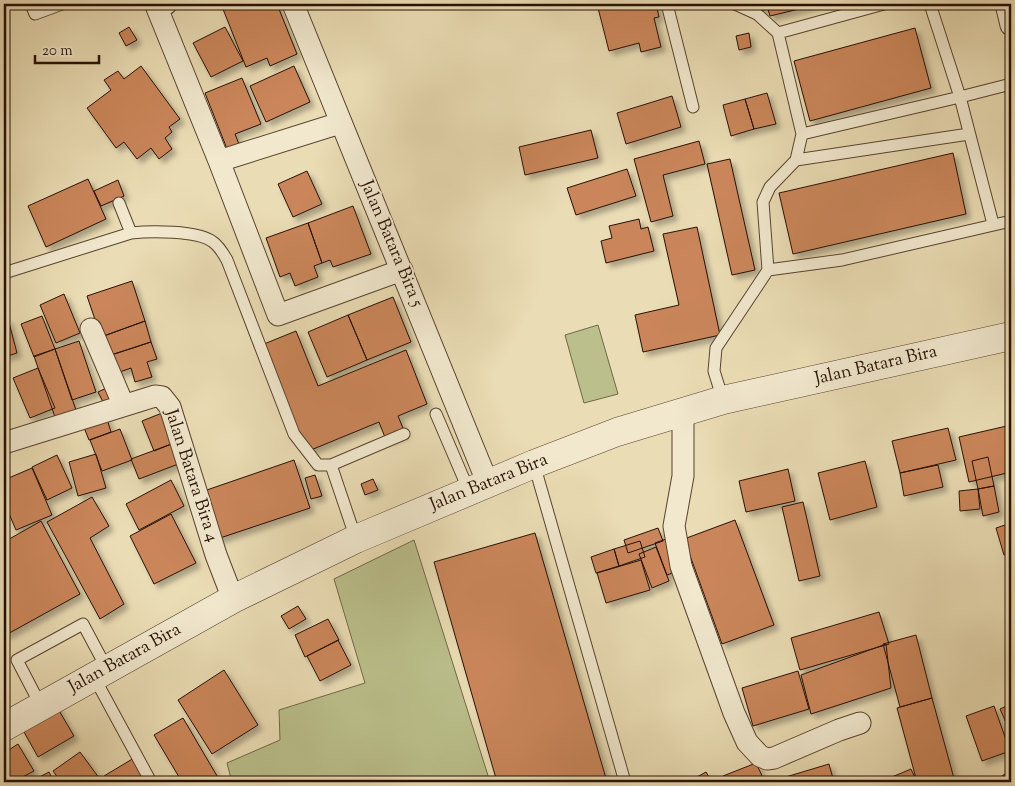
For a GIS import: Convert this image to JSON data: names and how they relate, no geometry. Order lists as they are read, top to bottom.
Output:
{
  "streets": {
    "street": ["Jalan Batara Bira 5", "Jalan Batara Bira", "Jalan Batara Bira 4"]
  },
  "crossings": [
    ["Jalan Batara Bira 5", "Jalan Batara Bira"],
    ["Jalan Batara Bira", "Jalan Batara Bira 4"]
  ],
  "scale_bar": "20 m"
}
